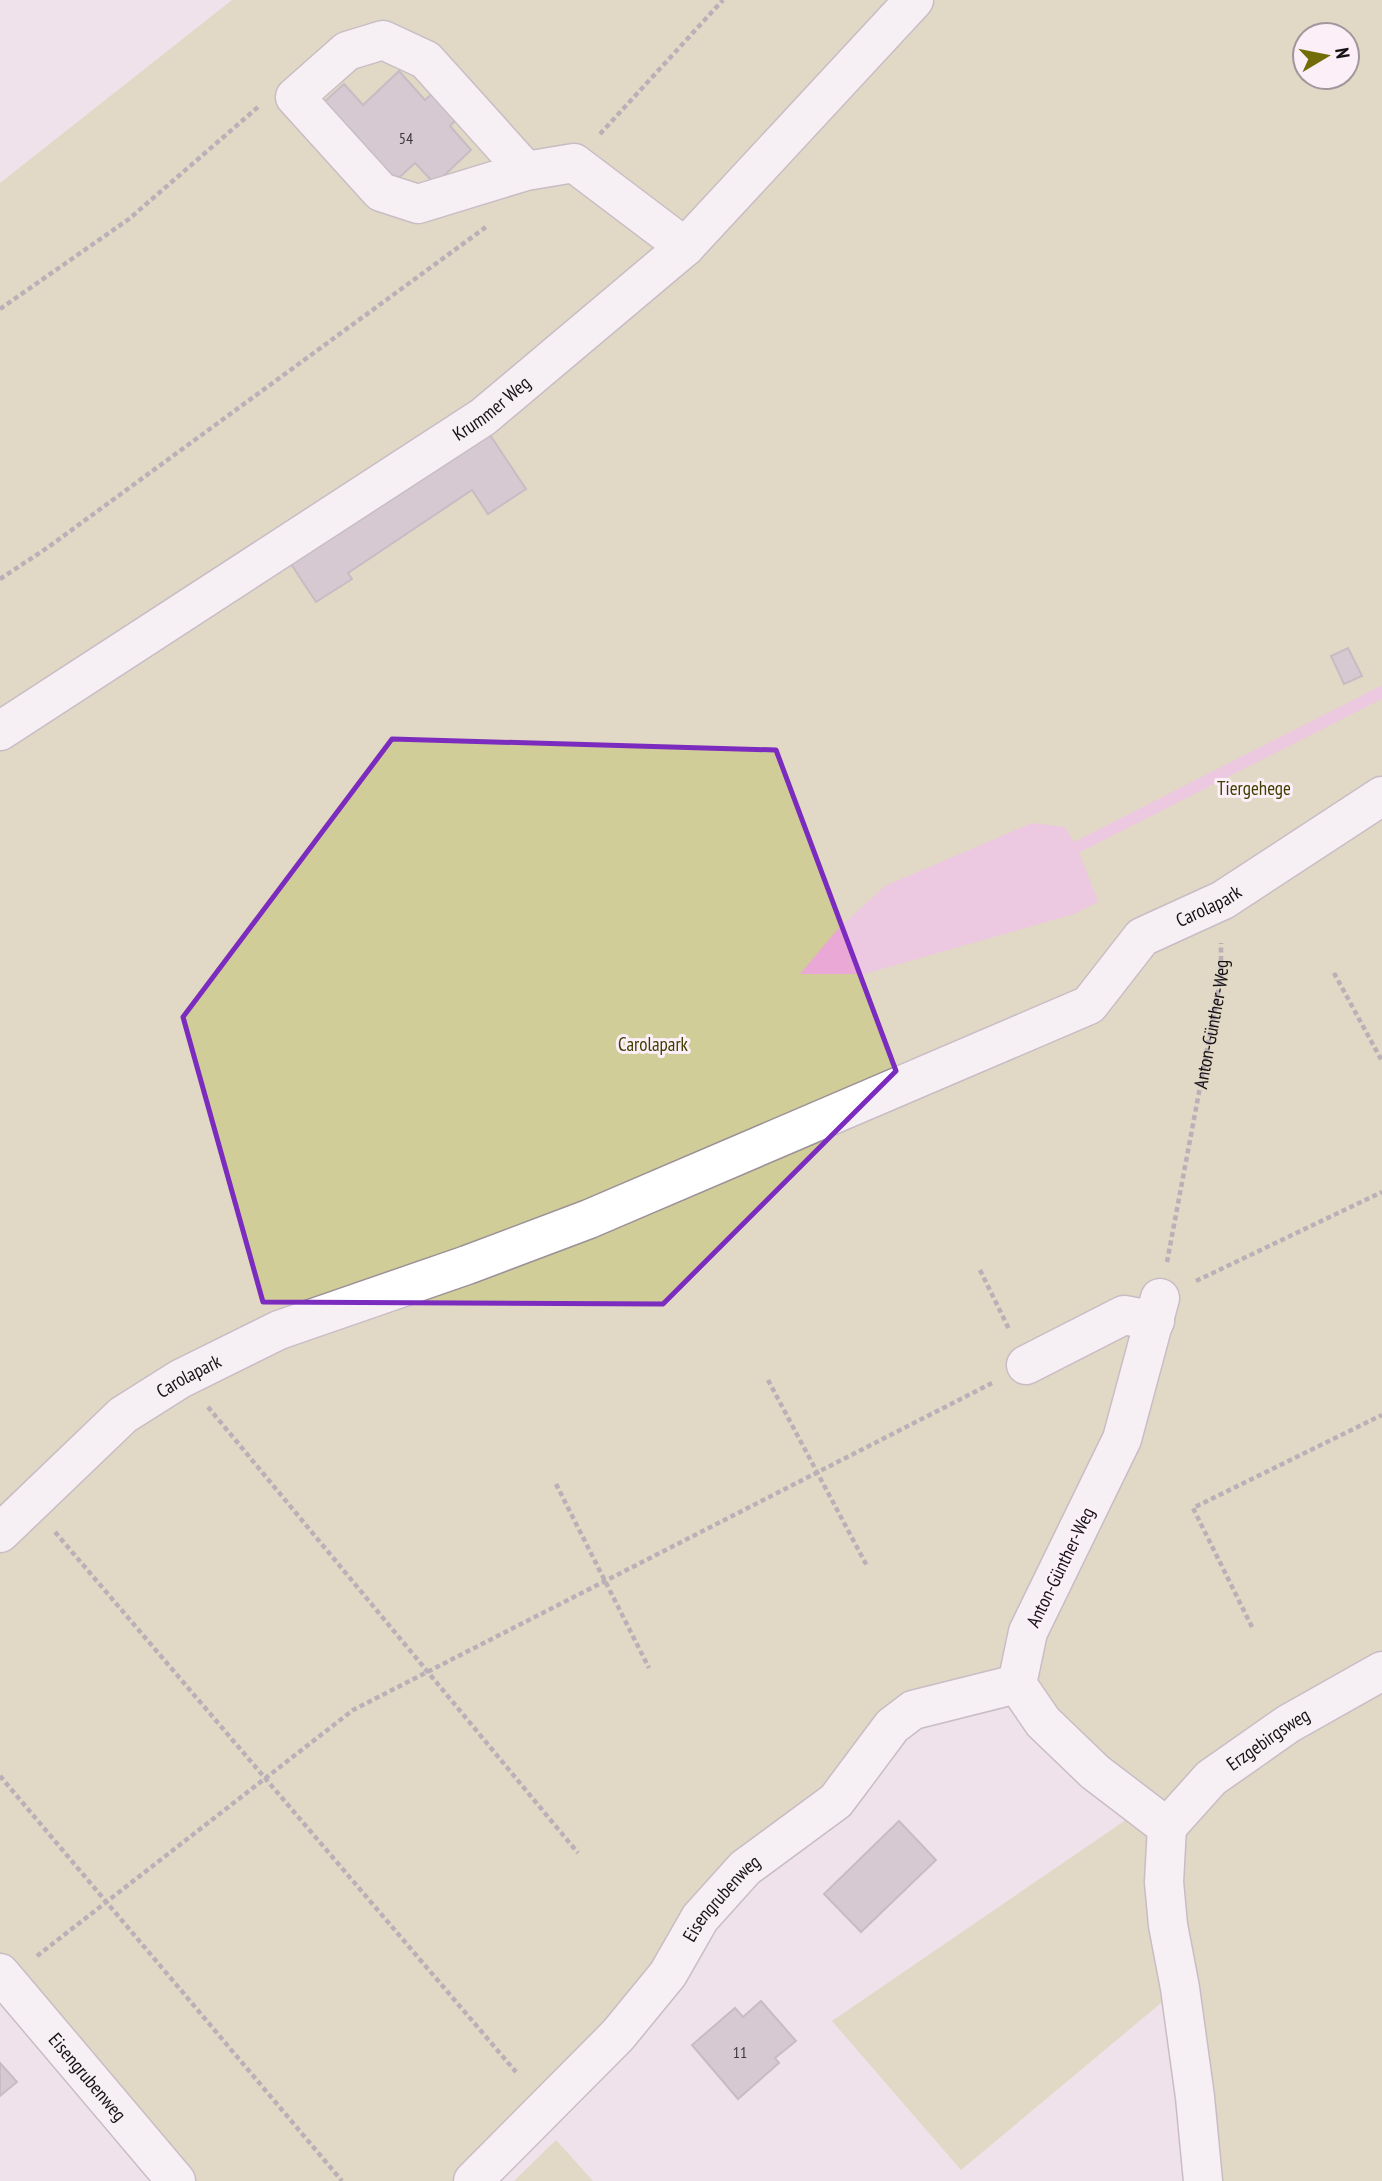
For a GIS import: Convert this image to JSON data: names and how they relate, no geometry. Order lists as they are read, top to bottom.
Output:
{
  "streets": {
    "street": [
      "Krummer Weg",
      "Carolapark",
      "Anton-Günther-Weg",
      "Erzgebirgsweg",
      "Eisengrubenweg"
    ]
  },
  "crossings": [
    ["Carolapark", "Anton-Günther-Weg"],
    ["Anton-Günther-Weg", "Eisengrubenweg"]
  ],
  "parks": ["Tiergehege", "Carolapark"],
  "house_numbers": ["54", "11"],
  "north": "right"
}
